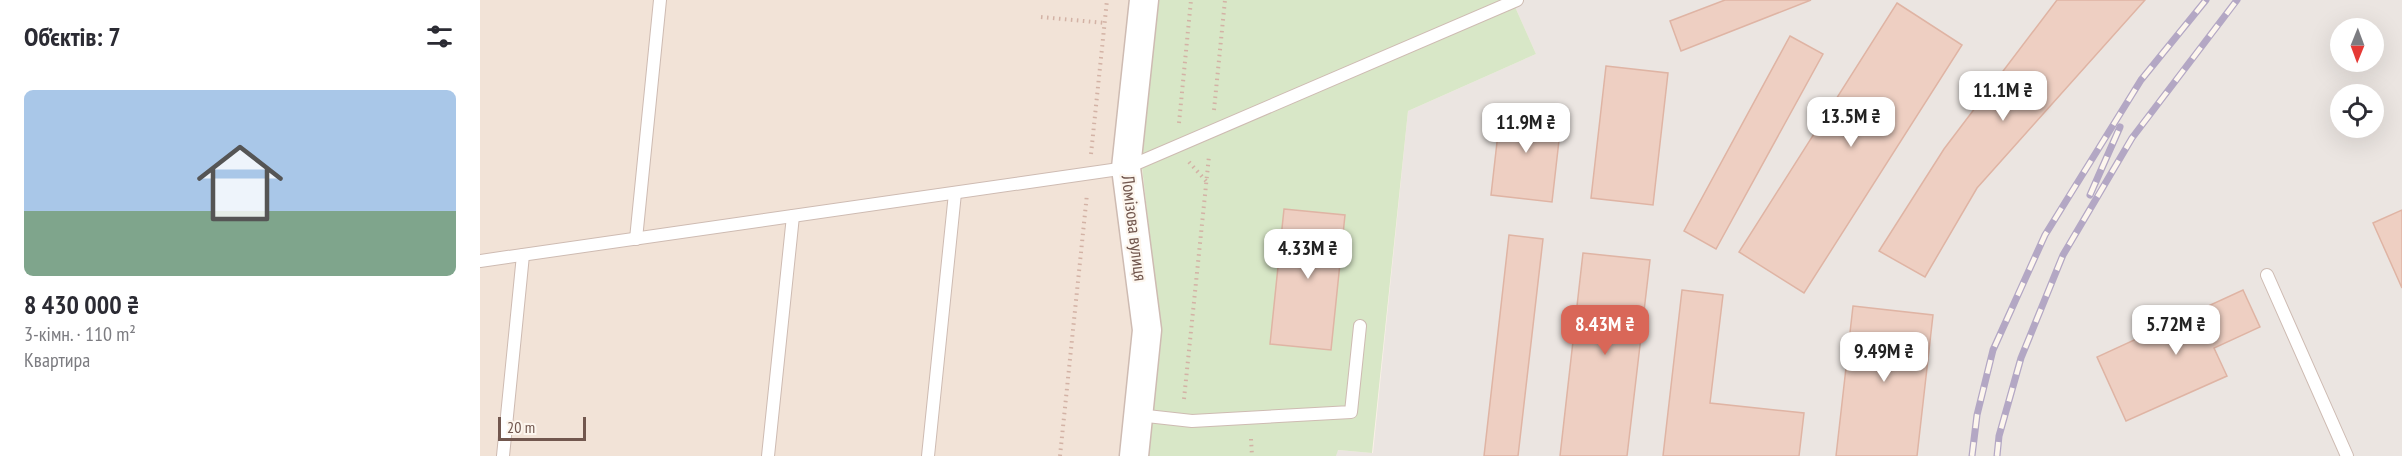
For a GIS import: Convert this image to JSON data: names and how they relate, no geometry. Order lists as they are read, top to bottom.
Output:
{
  "streets": {
    "street": ["Ломізова вулиця"]
  },
  "scale_bar": "20 m",
  "north": "bottom",
  "page": {
    "heading": "Об’єктів: 7",
    "price": [
      "11.1M ₴",
      "13.5M ₴",
      "11.9M ₴",
      "4.33M ₴",
      "8.43M ₴",
      "5.72M ₴",
      "9.49M ₴"
    ],
    "list": [
      {
        "name": "8 430 000 ₴",
        "note": "3-кімн. · 110 m² · Квартира"
      }
    ],
    "scale": "20 m"
  }
}
